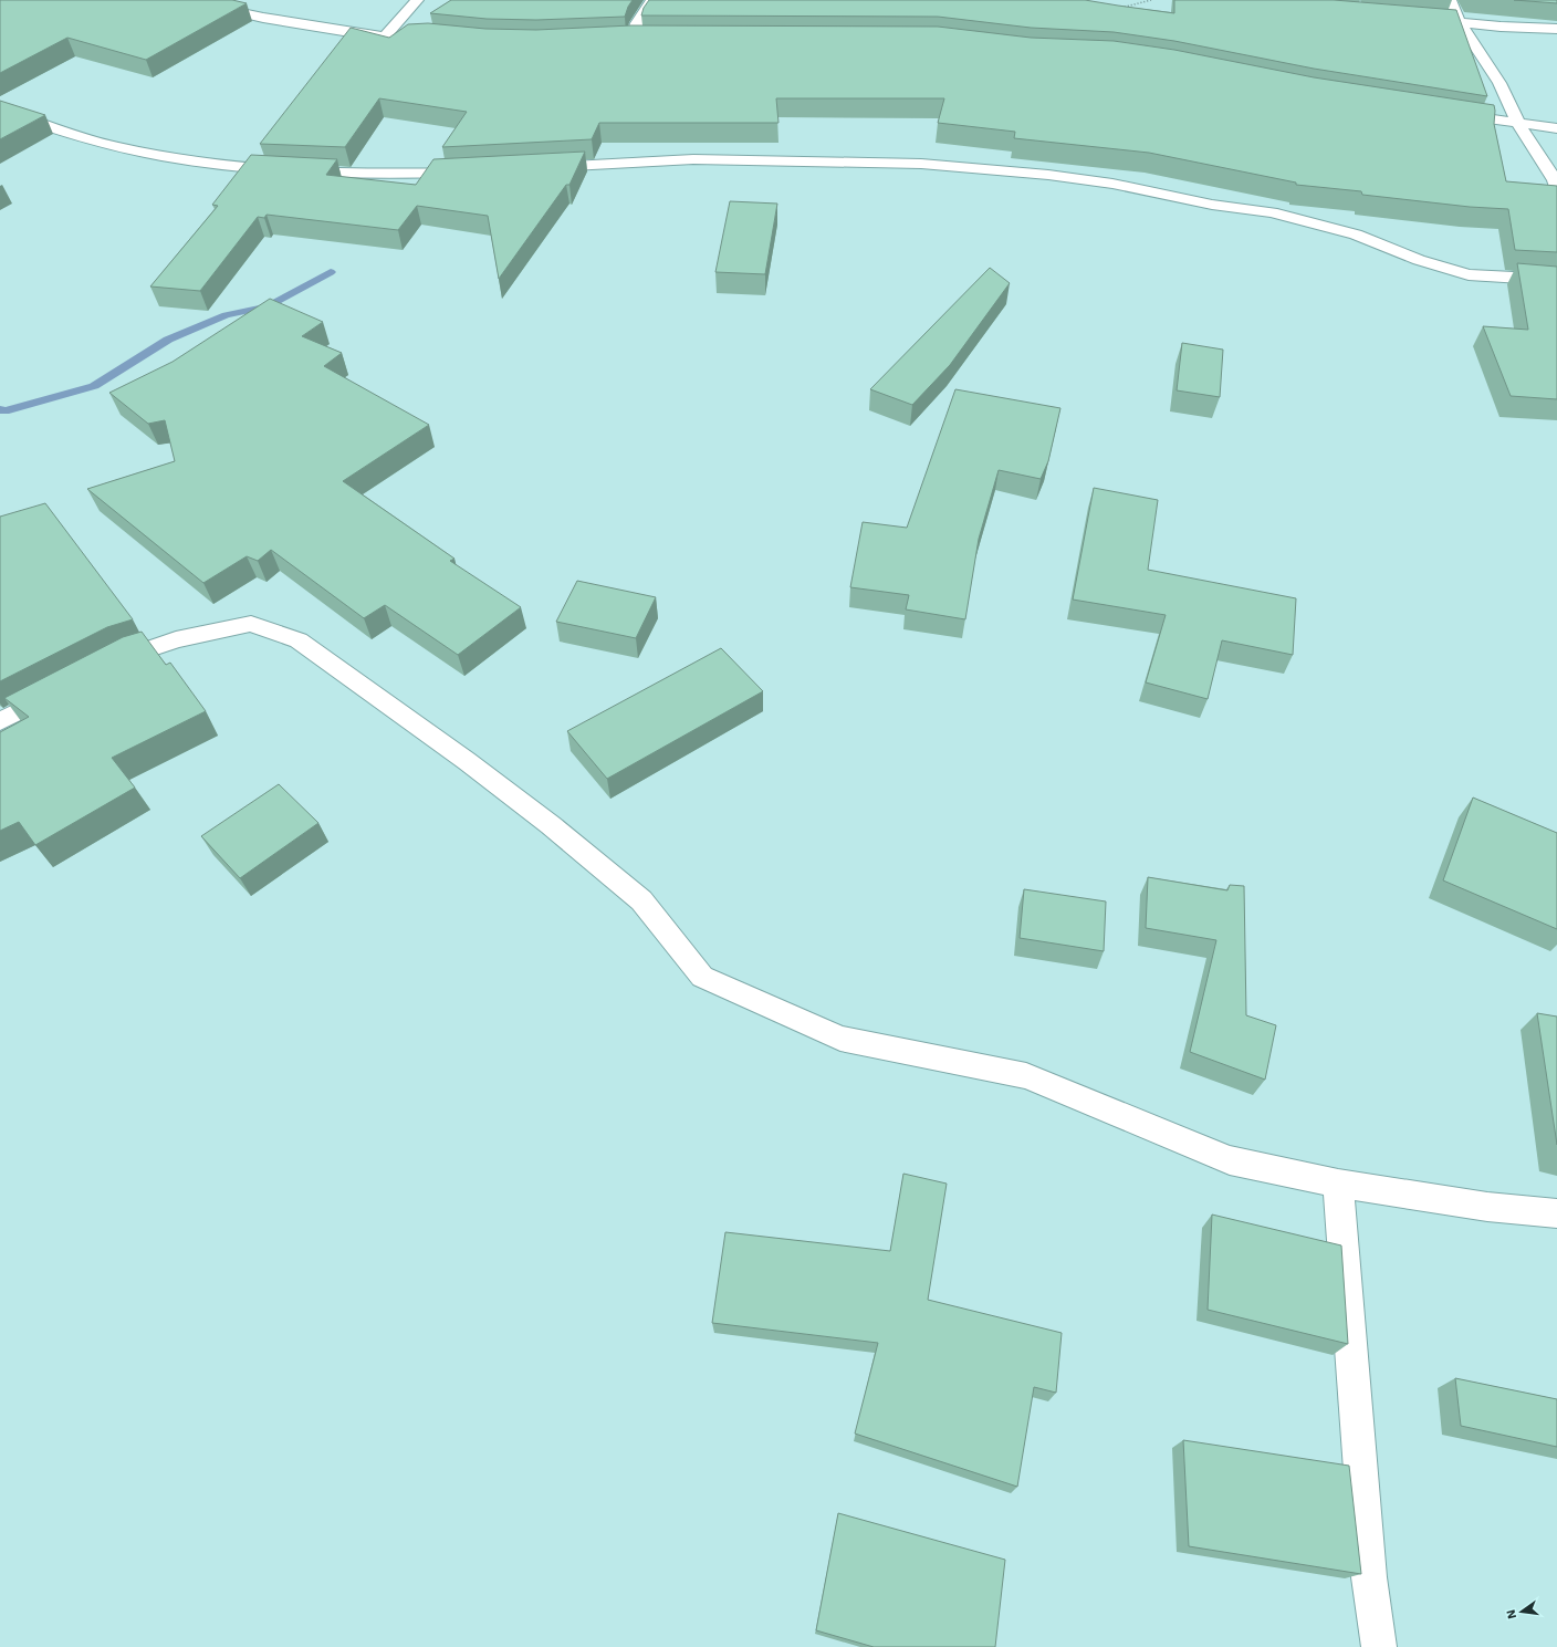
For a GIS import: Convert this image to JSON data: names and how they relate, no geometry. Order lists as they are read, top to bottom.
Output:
{
  "north": "left"
}
